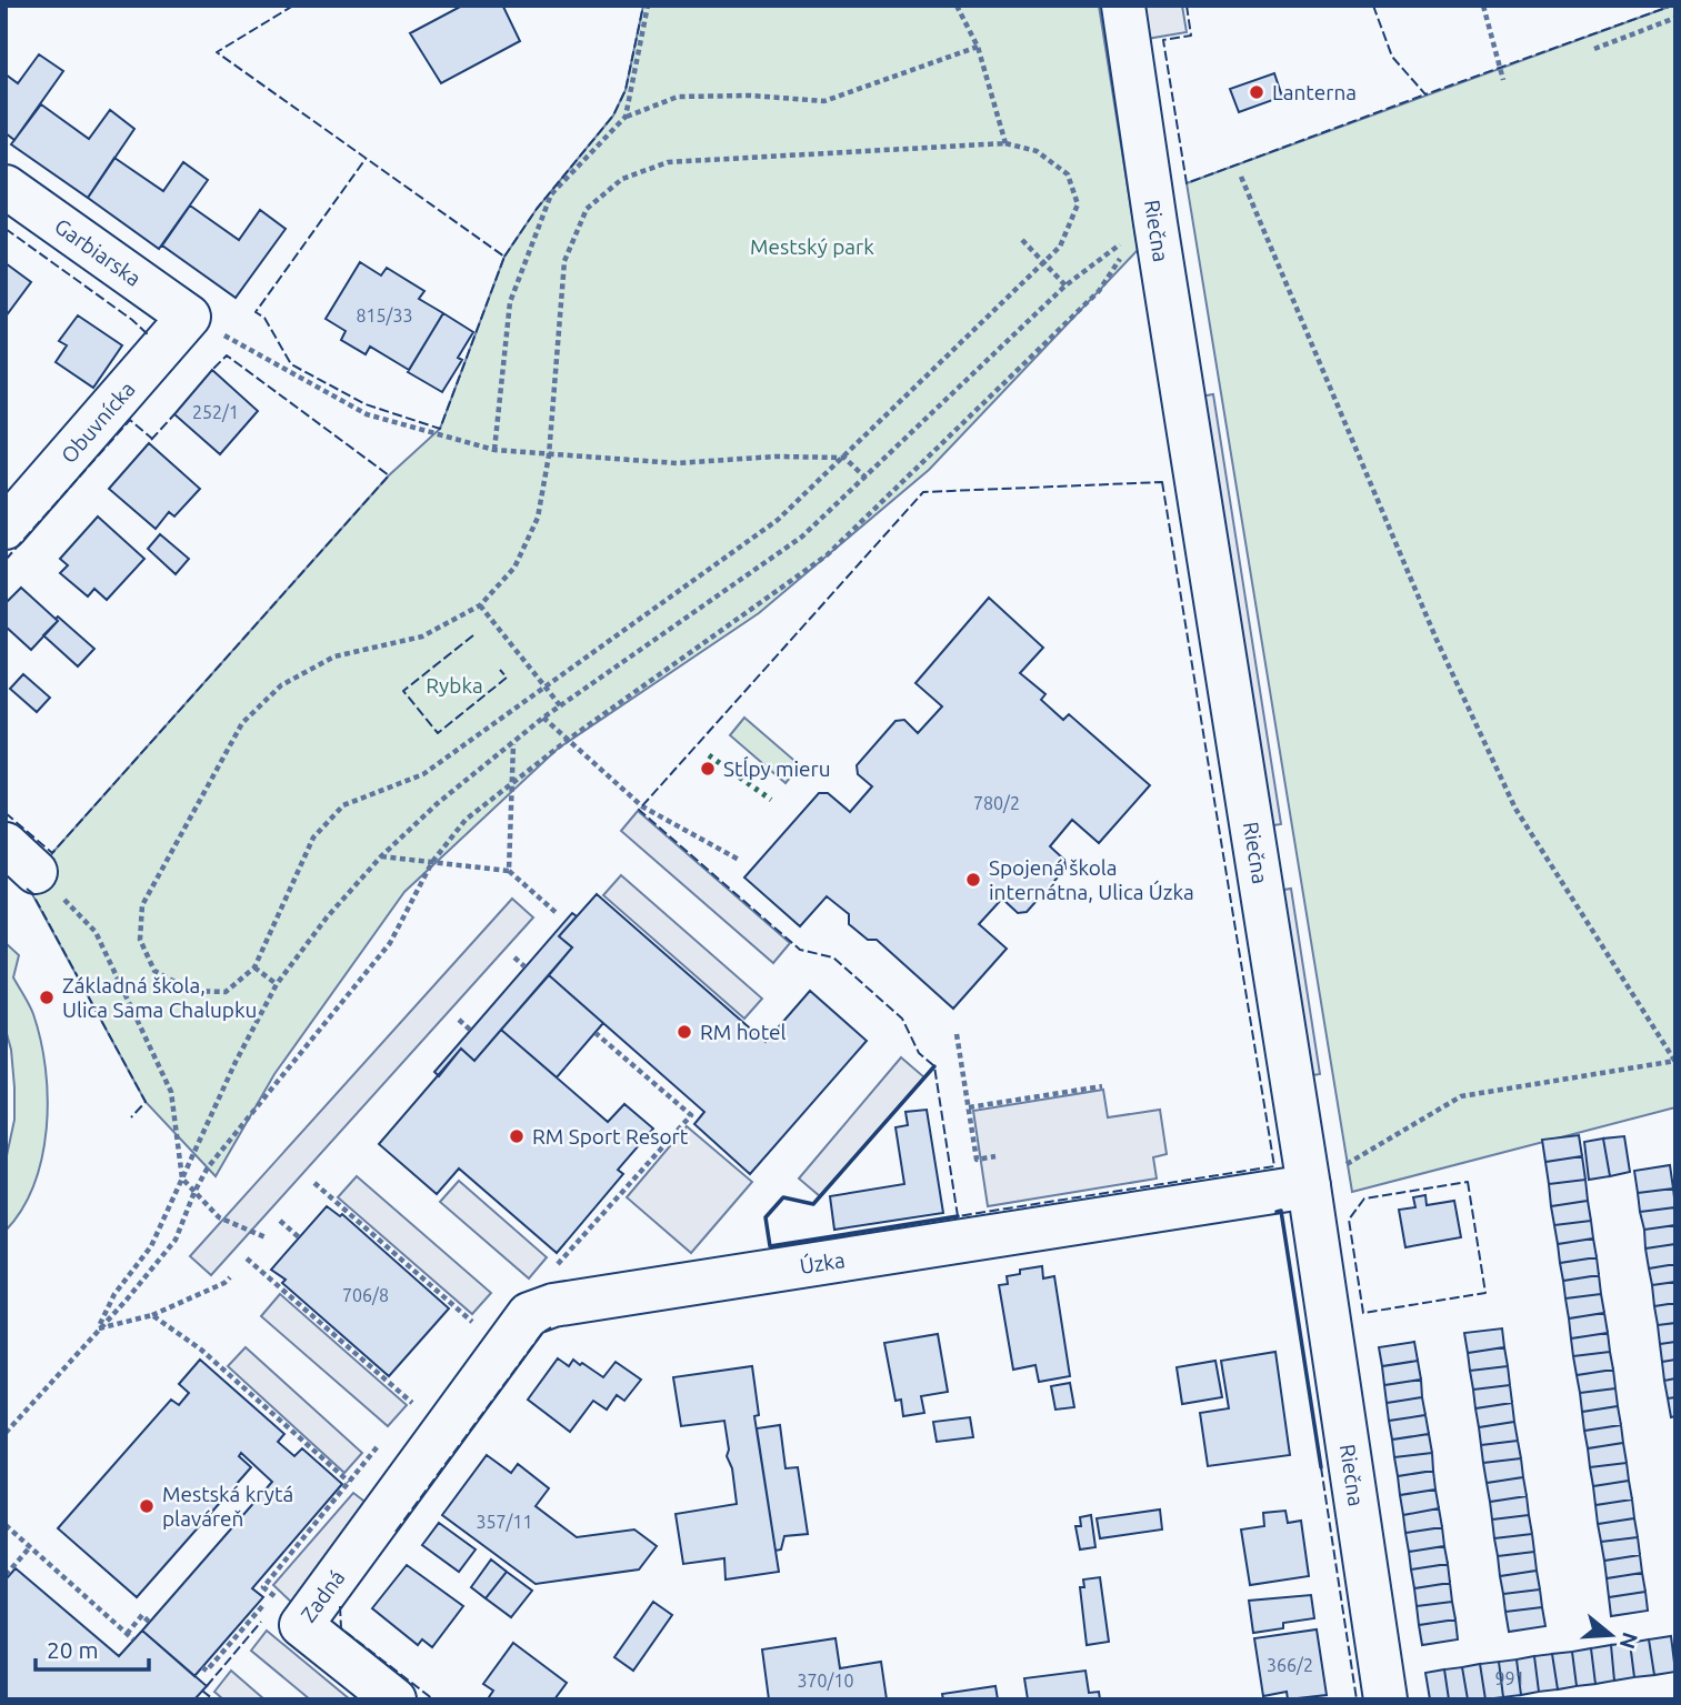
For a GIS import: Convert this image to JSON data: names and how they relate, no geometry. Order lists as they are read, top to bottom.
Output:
{
  "streets": {
    "street": [
      "Riečna",
      "Garbiarska",
      "Obuvnícka",
      "Úzka",
      "Zadná"
    ]
  },
  "crossings": [
    ["Riečna", "Úzka"],
    ["Garbiarska", "Obuvnícka"],
    ["Úzka", "Zadná"]
  ],
  "parks": ["Mestský park", "Rybka"],
  "places": [
    "Lanterna",
    "Stĺpy mieru",
    "Spojená škola internátna, Ulica Úzka",
    "Základná škola, Ulica Sama Chalupku",
    "RM hotel",
    "RM Sport Resort",
    "Mestská krytá plaváreň"
  ],
  "house_numbers": [
    "815/33",
    "252/1",
    "780/2",
    "706/8",
    "357/11",
    "366/2",
    "991",
    "370/10"
  ],
  "scale_bar": "20 m",
  "north": "right"
}
